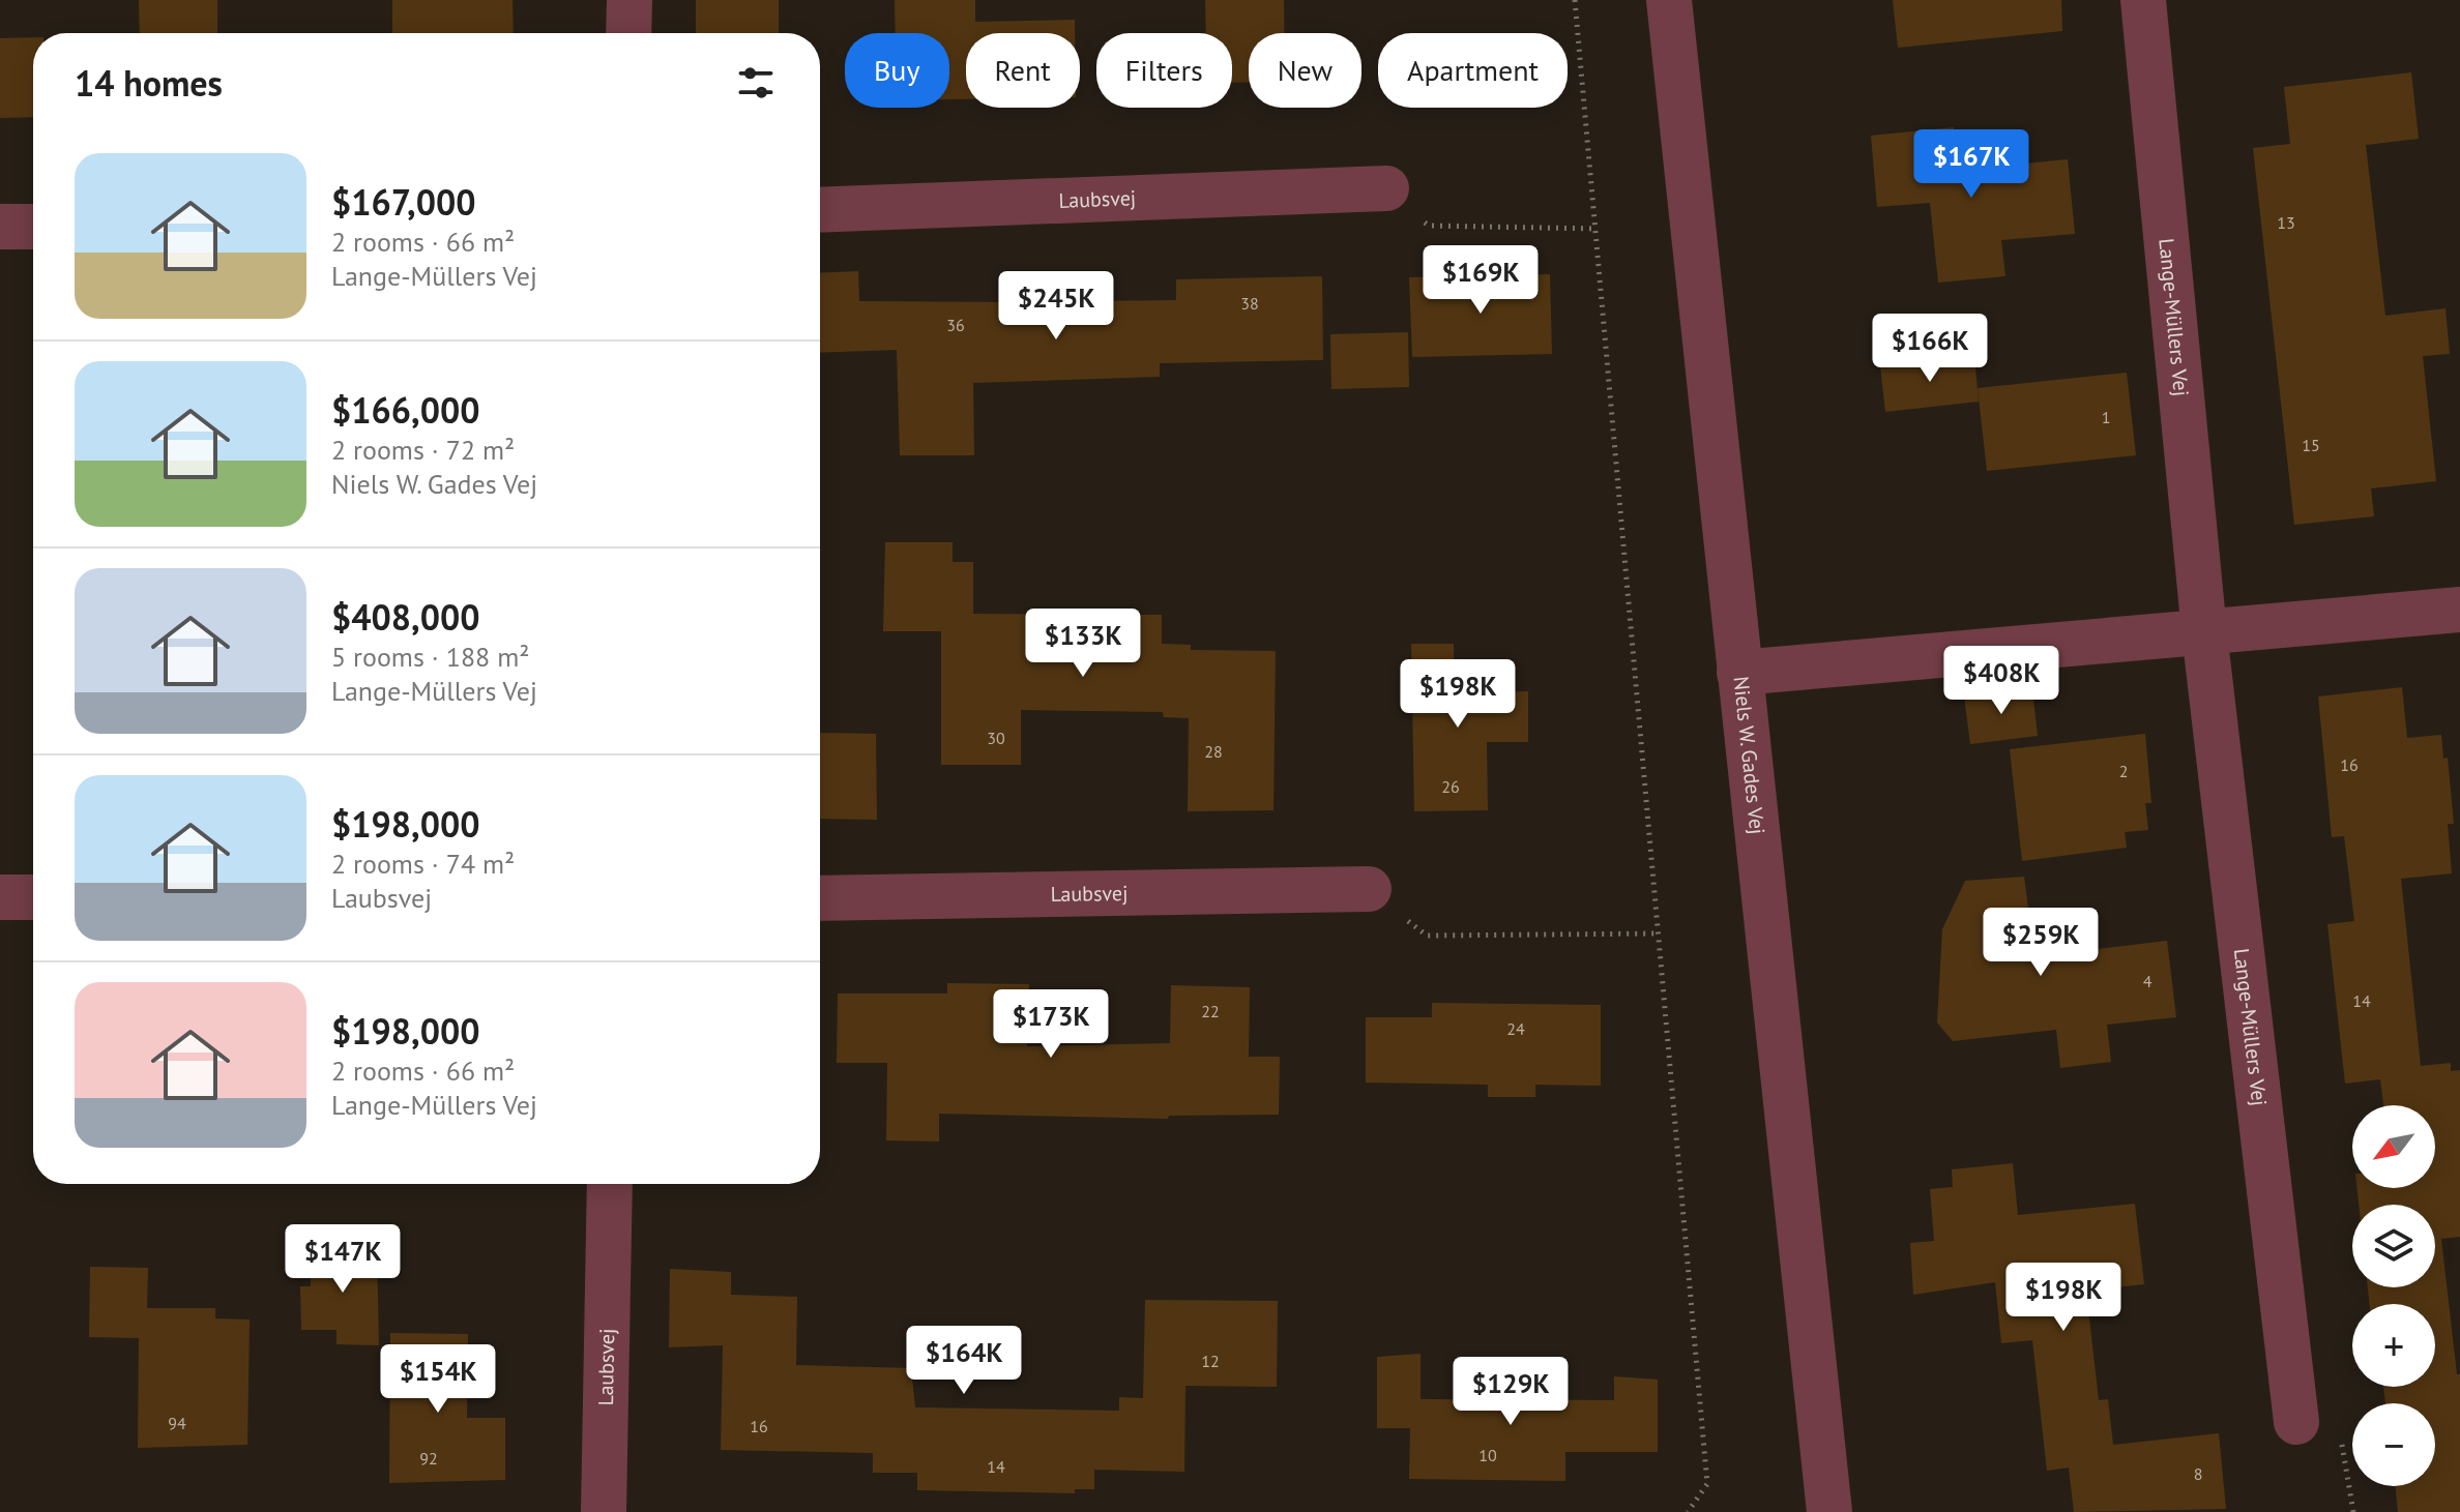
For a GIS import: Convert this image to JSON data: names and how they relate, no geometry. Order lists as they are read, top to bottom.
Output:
{
  "streets": {
    "street": ["Laubsvej", "Lange-Müllers Vej", "Niels W. Gades Vej"]
  },
  "house_numbers": [
    "13",
    "38",
    "36",
    "1",
    "15",
    "30",
    "28",
    "16",
    "2",
    "26",
    "4",
    "14",
    "22",
    "24",
    "12",
    "94",
    "16",
    "10",
    "92",
    "14",
    "8"
  ],
  "north": "bottom left",
  "page": {
    "chip": [
      "Buy",
      "Rent",
      "Filters",
      "New",
      "Apartment"
    ],
    "heading": "14 homes",
    "price": [
      "$167K",
      "$169K",
      "$245K",
      "$166K",
      "$133K",
      "$408K",
      "$198K",
      "$259K",
      "$173K",
      "$147K",
      "$198K",
      "$164K",
      "$154K",
      "$129K"
    ],
    "list": [
      {
        "name": "$167,000",
        "note": "2 rooms · 66 m² · Lange-Müllers Vej"
      },
      {
        "name": "$166,000",
        "note": "2 rooms · 72 m² · Niels W. Gades Vej"
      },
      {
        "name": "$408,000",
        "note": "5 rooms · 188 m² · Lange-Müllers Vej"
      },
      {
        "name": "$198,000",
        "note": "2 rooms · 74 m² · Laubsvej"
      },
      {
        "name": "$198,000",
        "note": "2 rooms · 66 m² · Lange-Müllers Vej"
      }
    ],
    "map_buttons": ["+", "−"]
  }
}
